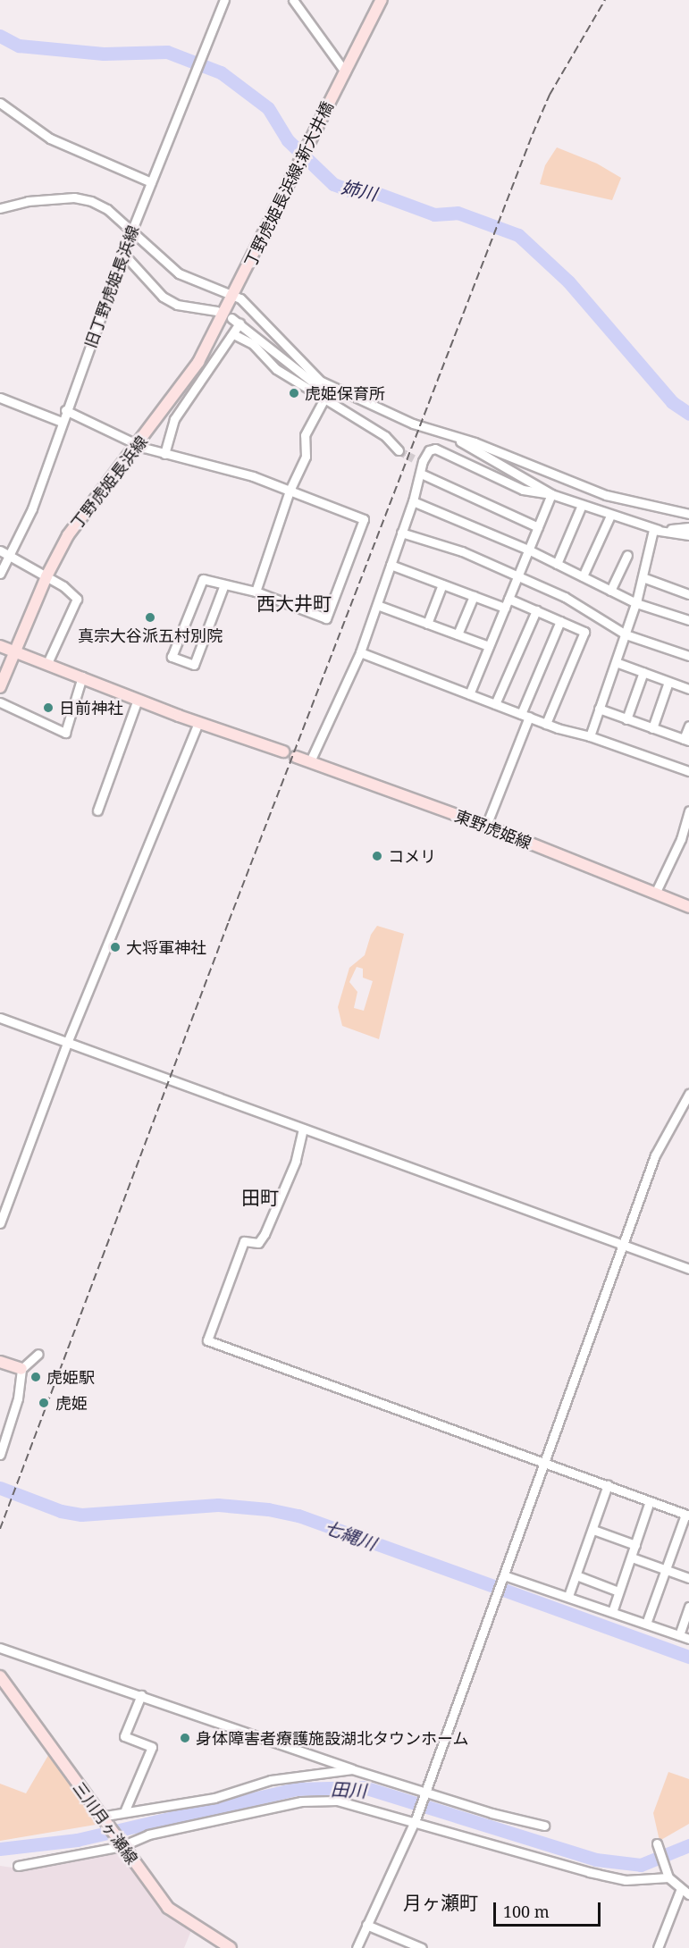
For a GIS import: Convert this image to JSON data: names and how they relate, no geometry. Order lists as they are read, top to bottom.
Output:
{
  "streets": {
    "main road": [
      "丁野虎姫長浜線;新大井橋",
      "丁野虎姫長浜線",
      "東野虎姫線",
      "三川月ヶ瀬線"
    ],
    "street": ["旧丁野虎姫長浜線"]
  },
  "crossings": [
    ["丁野虎姫長浜線;新大井橋", "丁野虎姫長浜線"]
  ],
  "districts": ["西大井町", "田町", "月ヶ瀬町"],
  "water": ["姉川", "七縄川", "田川"],
  "places": [
    "虎姫保育所",
    "真宗大谷派五村別院",
    "日前神社",
    "コメリ",
    "大将軍神社",
    "虎姫駅",
    "虎姫",
    "身体障害者療護施設湖北タウンホーム"
  ],
  "scale_bar": "100 m"
}
